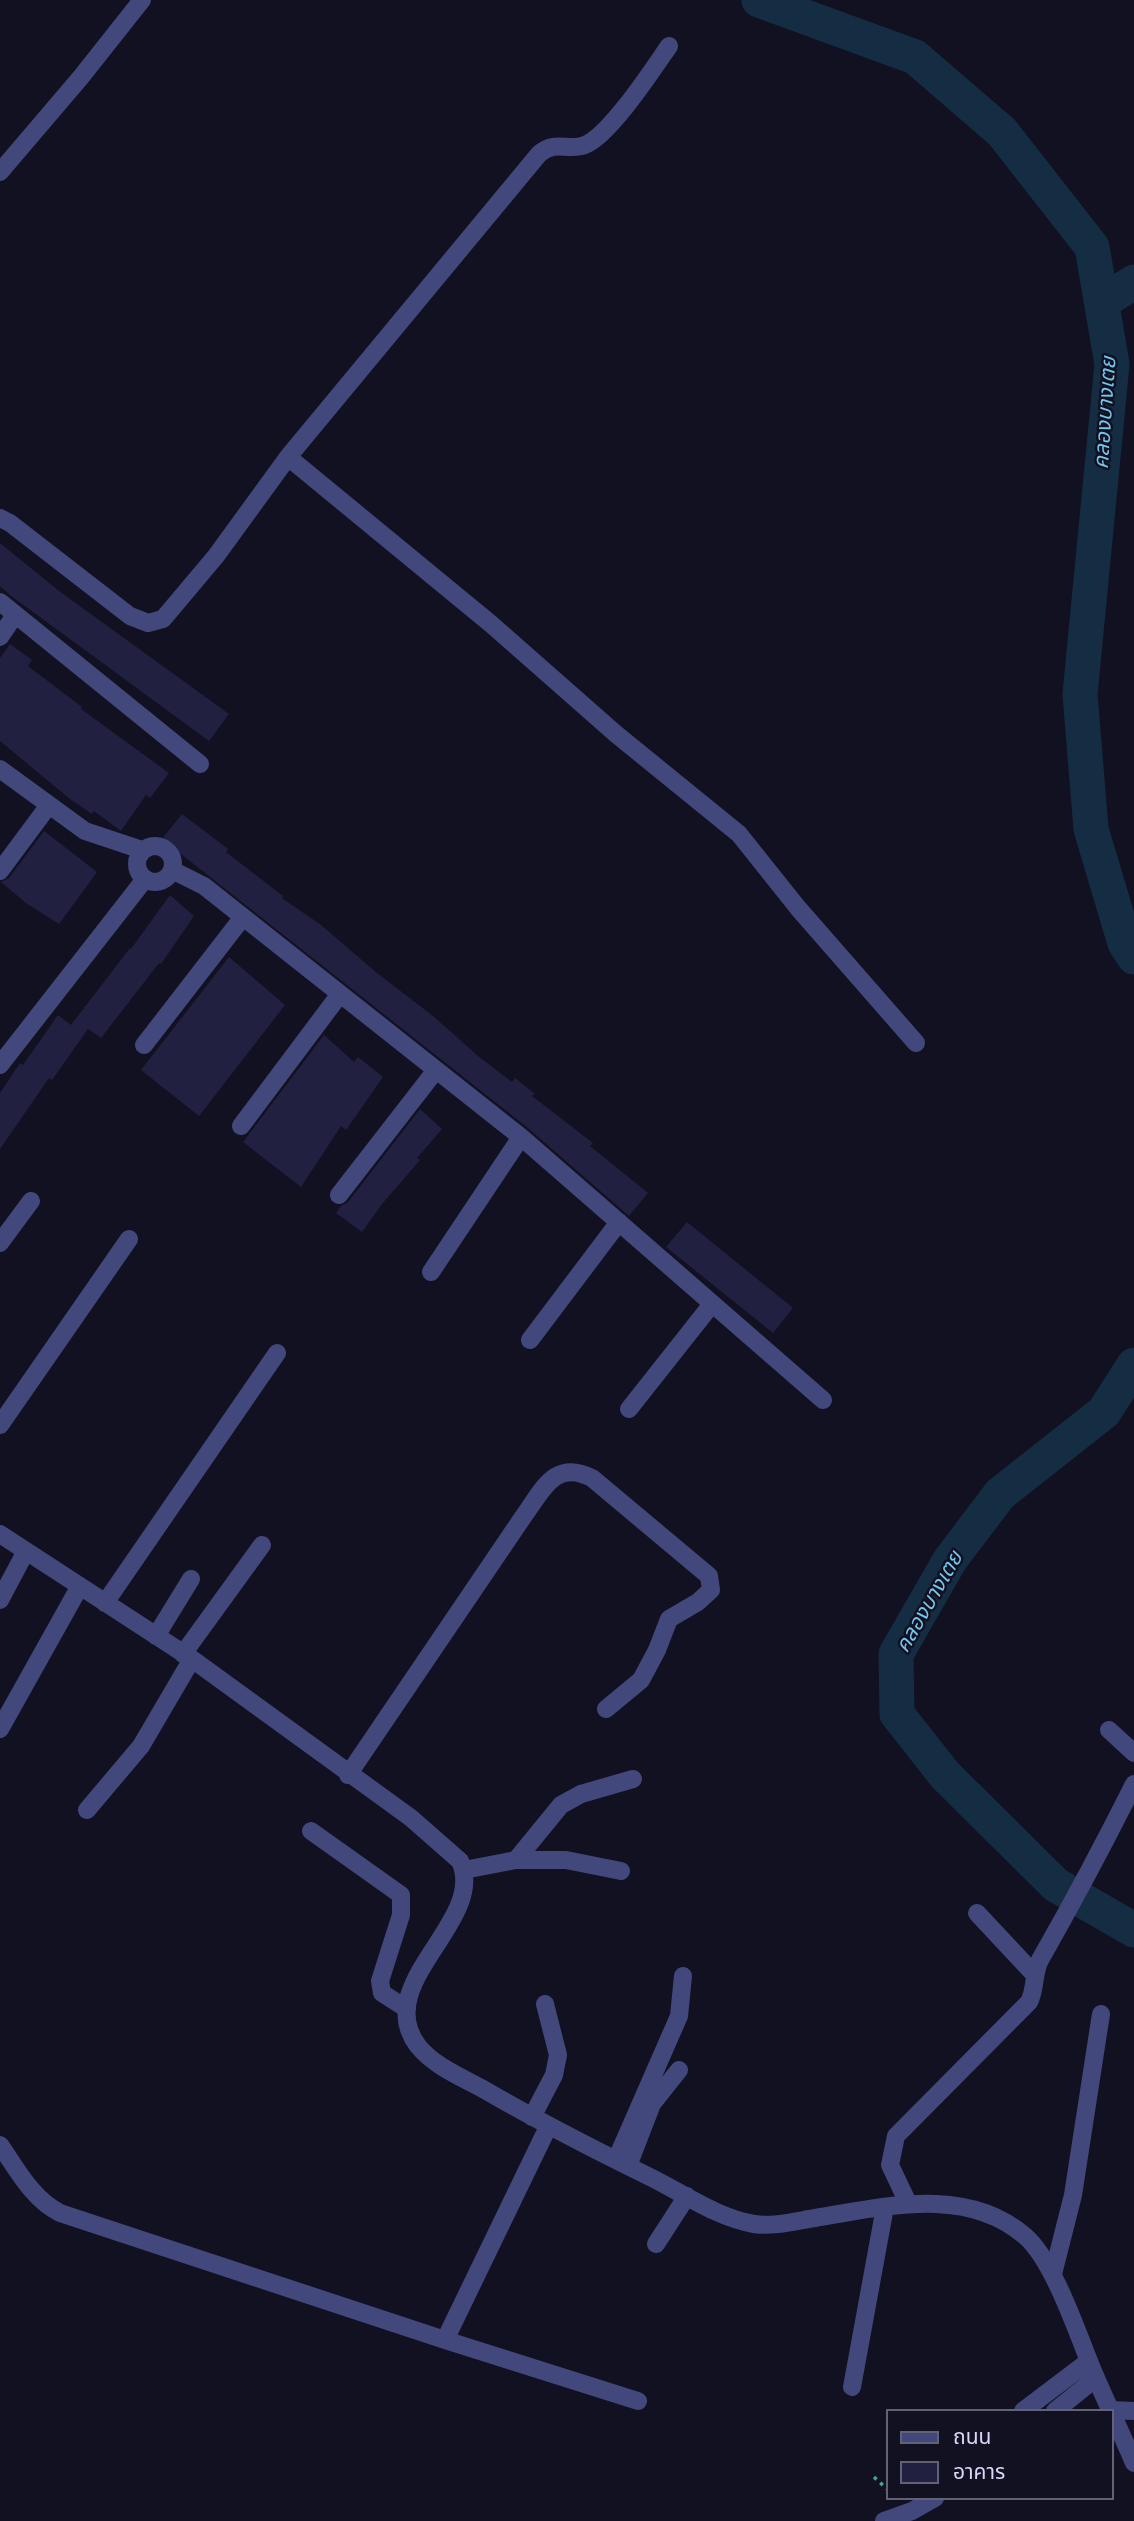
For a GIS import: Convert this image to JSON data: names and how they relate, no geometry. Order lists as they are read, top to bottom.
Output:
{
  "water": ["คลองบางเตย"],
  "legend": ["ถนน", "อาคาร"]
}
